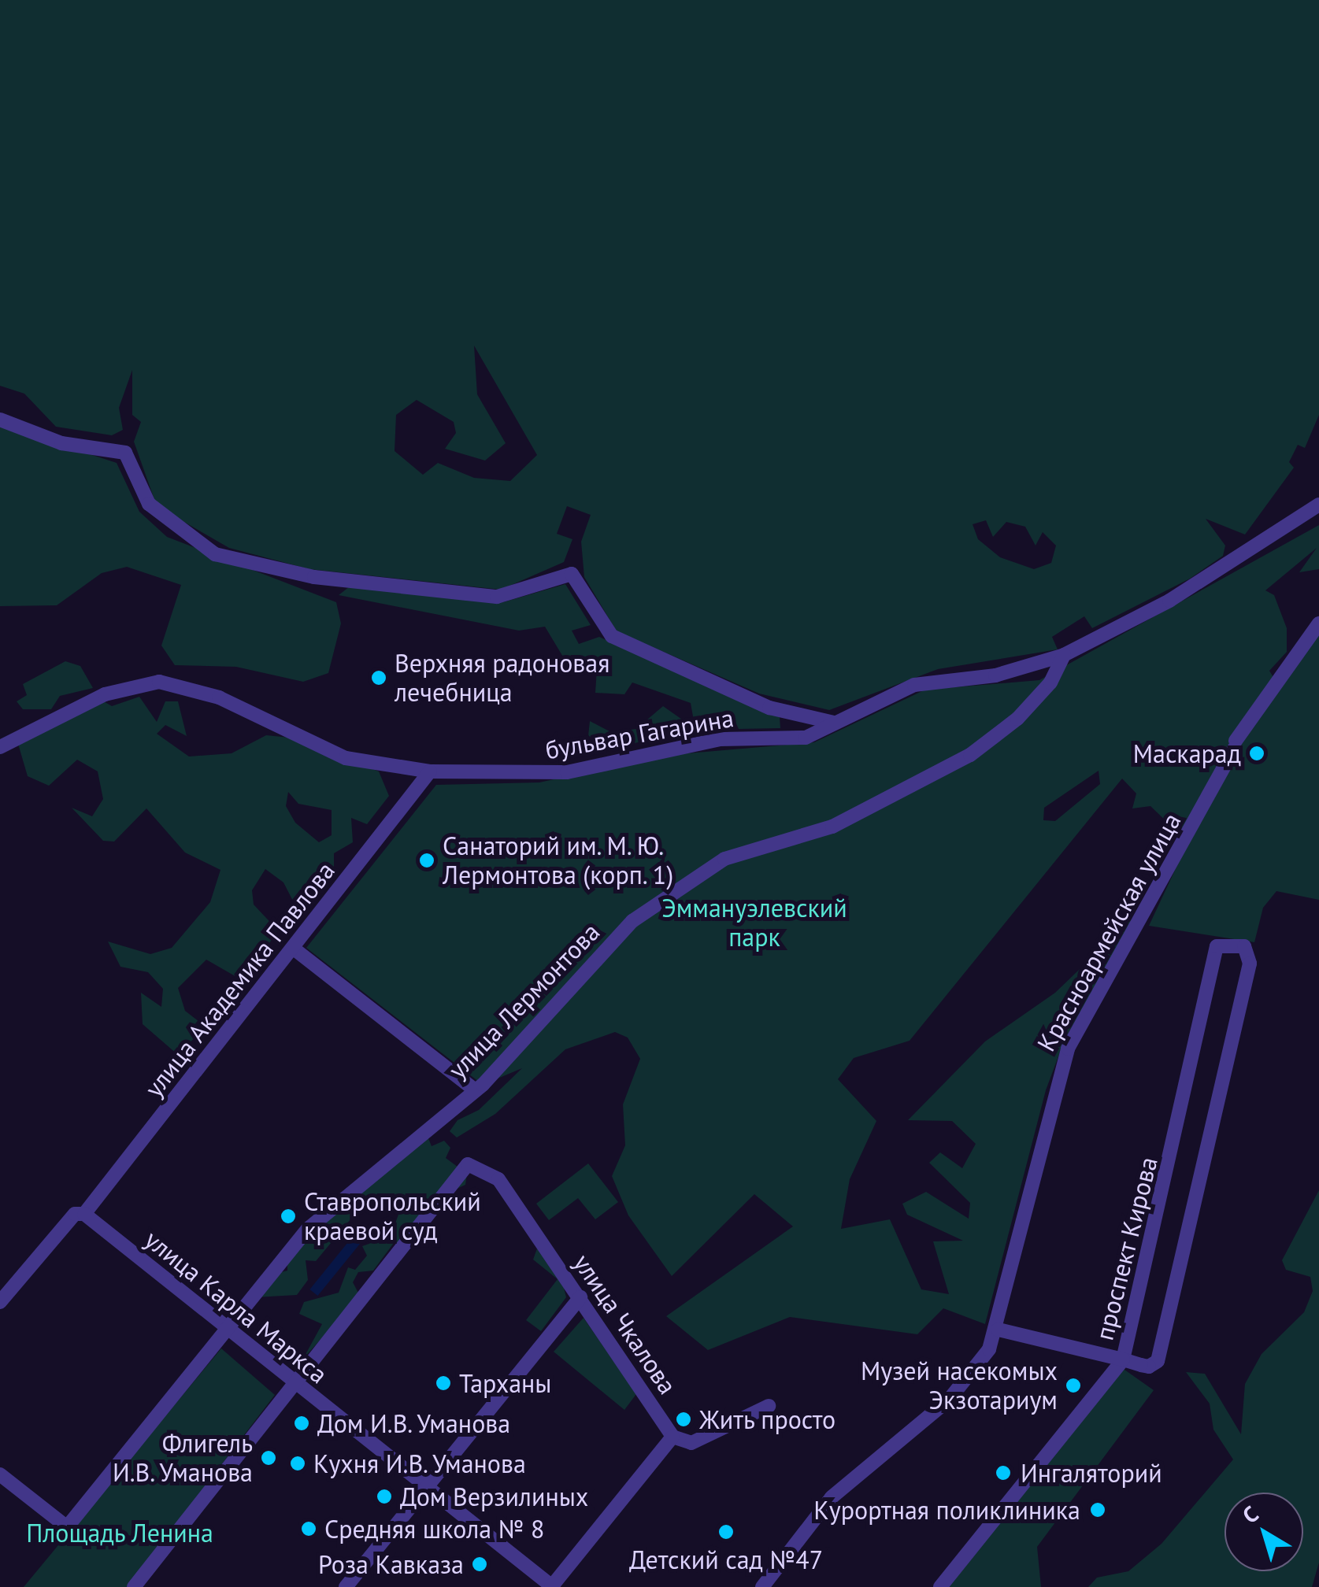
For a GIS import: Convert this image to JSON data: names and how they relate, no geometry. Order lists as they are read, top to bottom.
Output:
{
  "streets": {
    "street": [
      "бульвар Гагарина",
      "Красноармейская улица",
      "улица Академика Павлова",
      "улица Лермонтова",
      "проспект Кирова",
      "улица Карла Маркса",
      "улица Чкалова"
    ]
  },
  "crossings": [
    ["бульвар Гагарина", "улица Академика Павлова"],
    ["бульвар Гагарина", "улица Лермонтова"],
    ["улица Академика Павлова", "улица Карла Маркса"],
    ["улица Лермонтова", "улица Карла Маркса"],
    ["улица Карла Маркса", "улица Чкалова"]
  ],
  "parks": ["Эммануэлевский парк", "Площадь Ленина"],
  "places": [
    "Верхняя радоновая лечебница",
    "Маскарад",
    "Санаторий им. М. Ю. Лермонтова (корп. 1)",
    "Ставропольский краевой суд",
    "Тарханы",
    "Музей насекомых Экзотариум",
    "Жить просто",
    "Дом И.В. Уманова",
    "Флигель И.В. Уманова",
    "Кухня И.В. Уманова",
    "Ингаляторий",
    "Дом Верзилиных",
    "Курортная поликлиника",
    "Средняя школа № 8",
    "Детский сад №47",
    "Роза Кавказа"
  ],
  "north": "top left"
}
